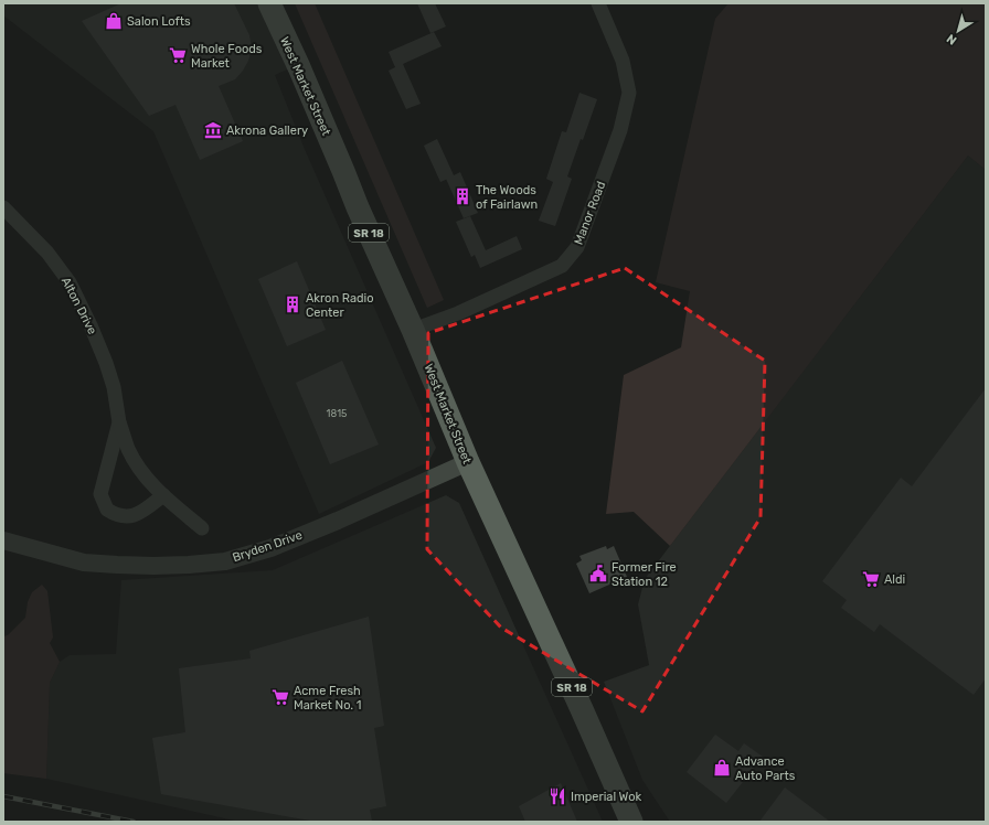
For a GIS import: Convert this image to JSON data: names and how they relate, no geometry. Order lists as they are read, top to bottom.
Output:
{
  "streets": {
    "main road": ["West Market Street", "SR 18"],
    "street": ["Manor Road", "Alton Drive", "Bryden Drive"]
  },
  "crossings": [
    ["West Market Street", "Manor Road"],
    ["West Market Street", "Bryden Drive"]
  ],
  "places": {
    "shop": ["Salon Lofts", "Advance Auto Parts"],
    "supermarket": ["Whole Foods Market", "Aldi", "Acme Fresh Market No. 1"],
    "museum": ["Akrona Gallery"],
    "building": ["The Woods of Fairlawn", "Akron Radio Center"],
    "public building": ["Former Fire Station 12"],
    "restaurant": ["Imperial Wok"]
  },
  "house_numbers": ["1815"],
  "north": "bottom left"
}
